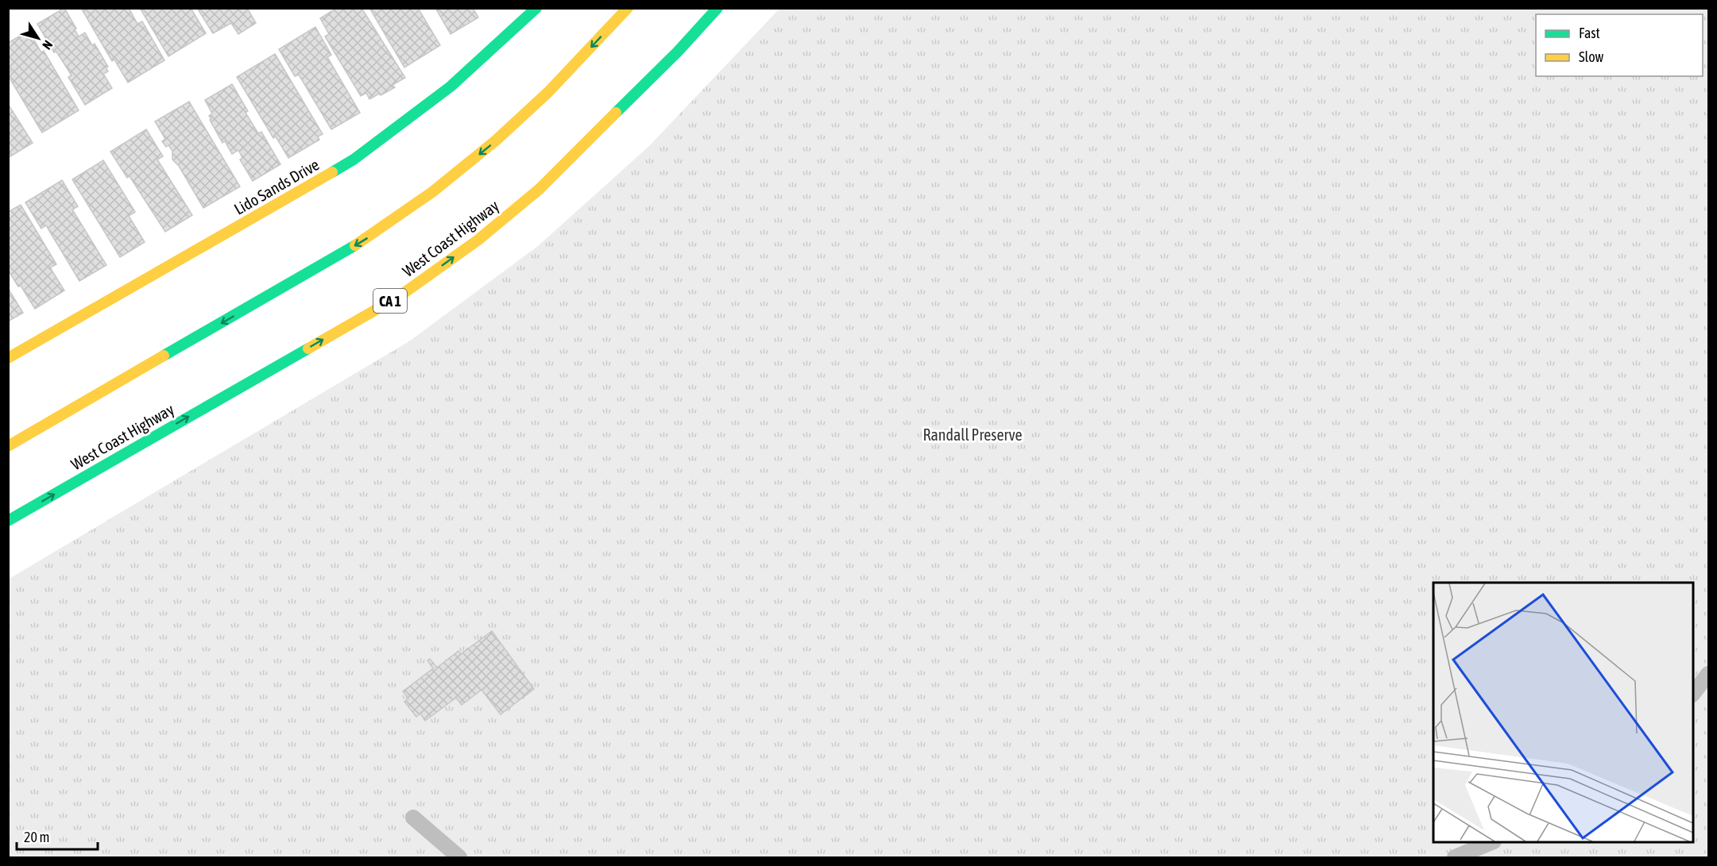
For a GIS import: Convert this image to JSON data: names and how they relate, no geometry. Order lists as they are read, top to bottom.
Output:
{
  "streets": {
    "main road": ["Lido Sands Drive", "West Coast Highway", "CA 1"]
  },
  "parks": ["Randall Preserve"],
  "legend": ["Fast", "Slow"],
  "scale_bar": "20 m",
  "north": "bottom right"
}
